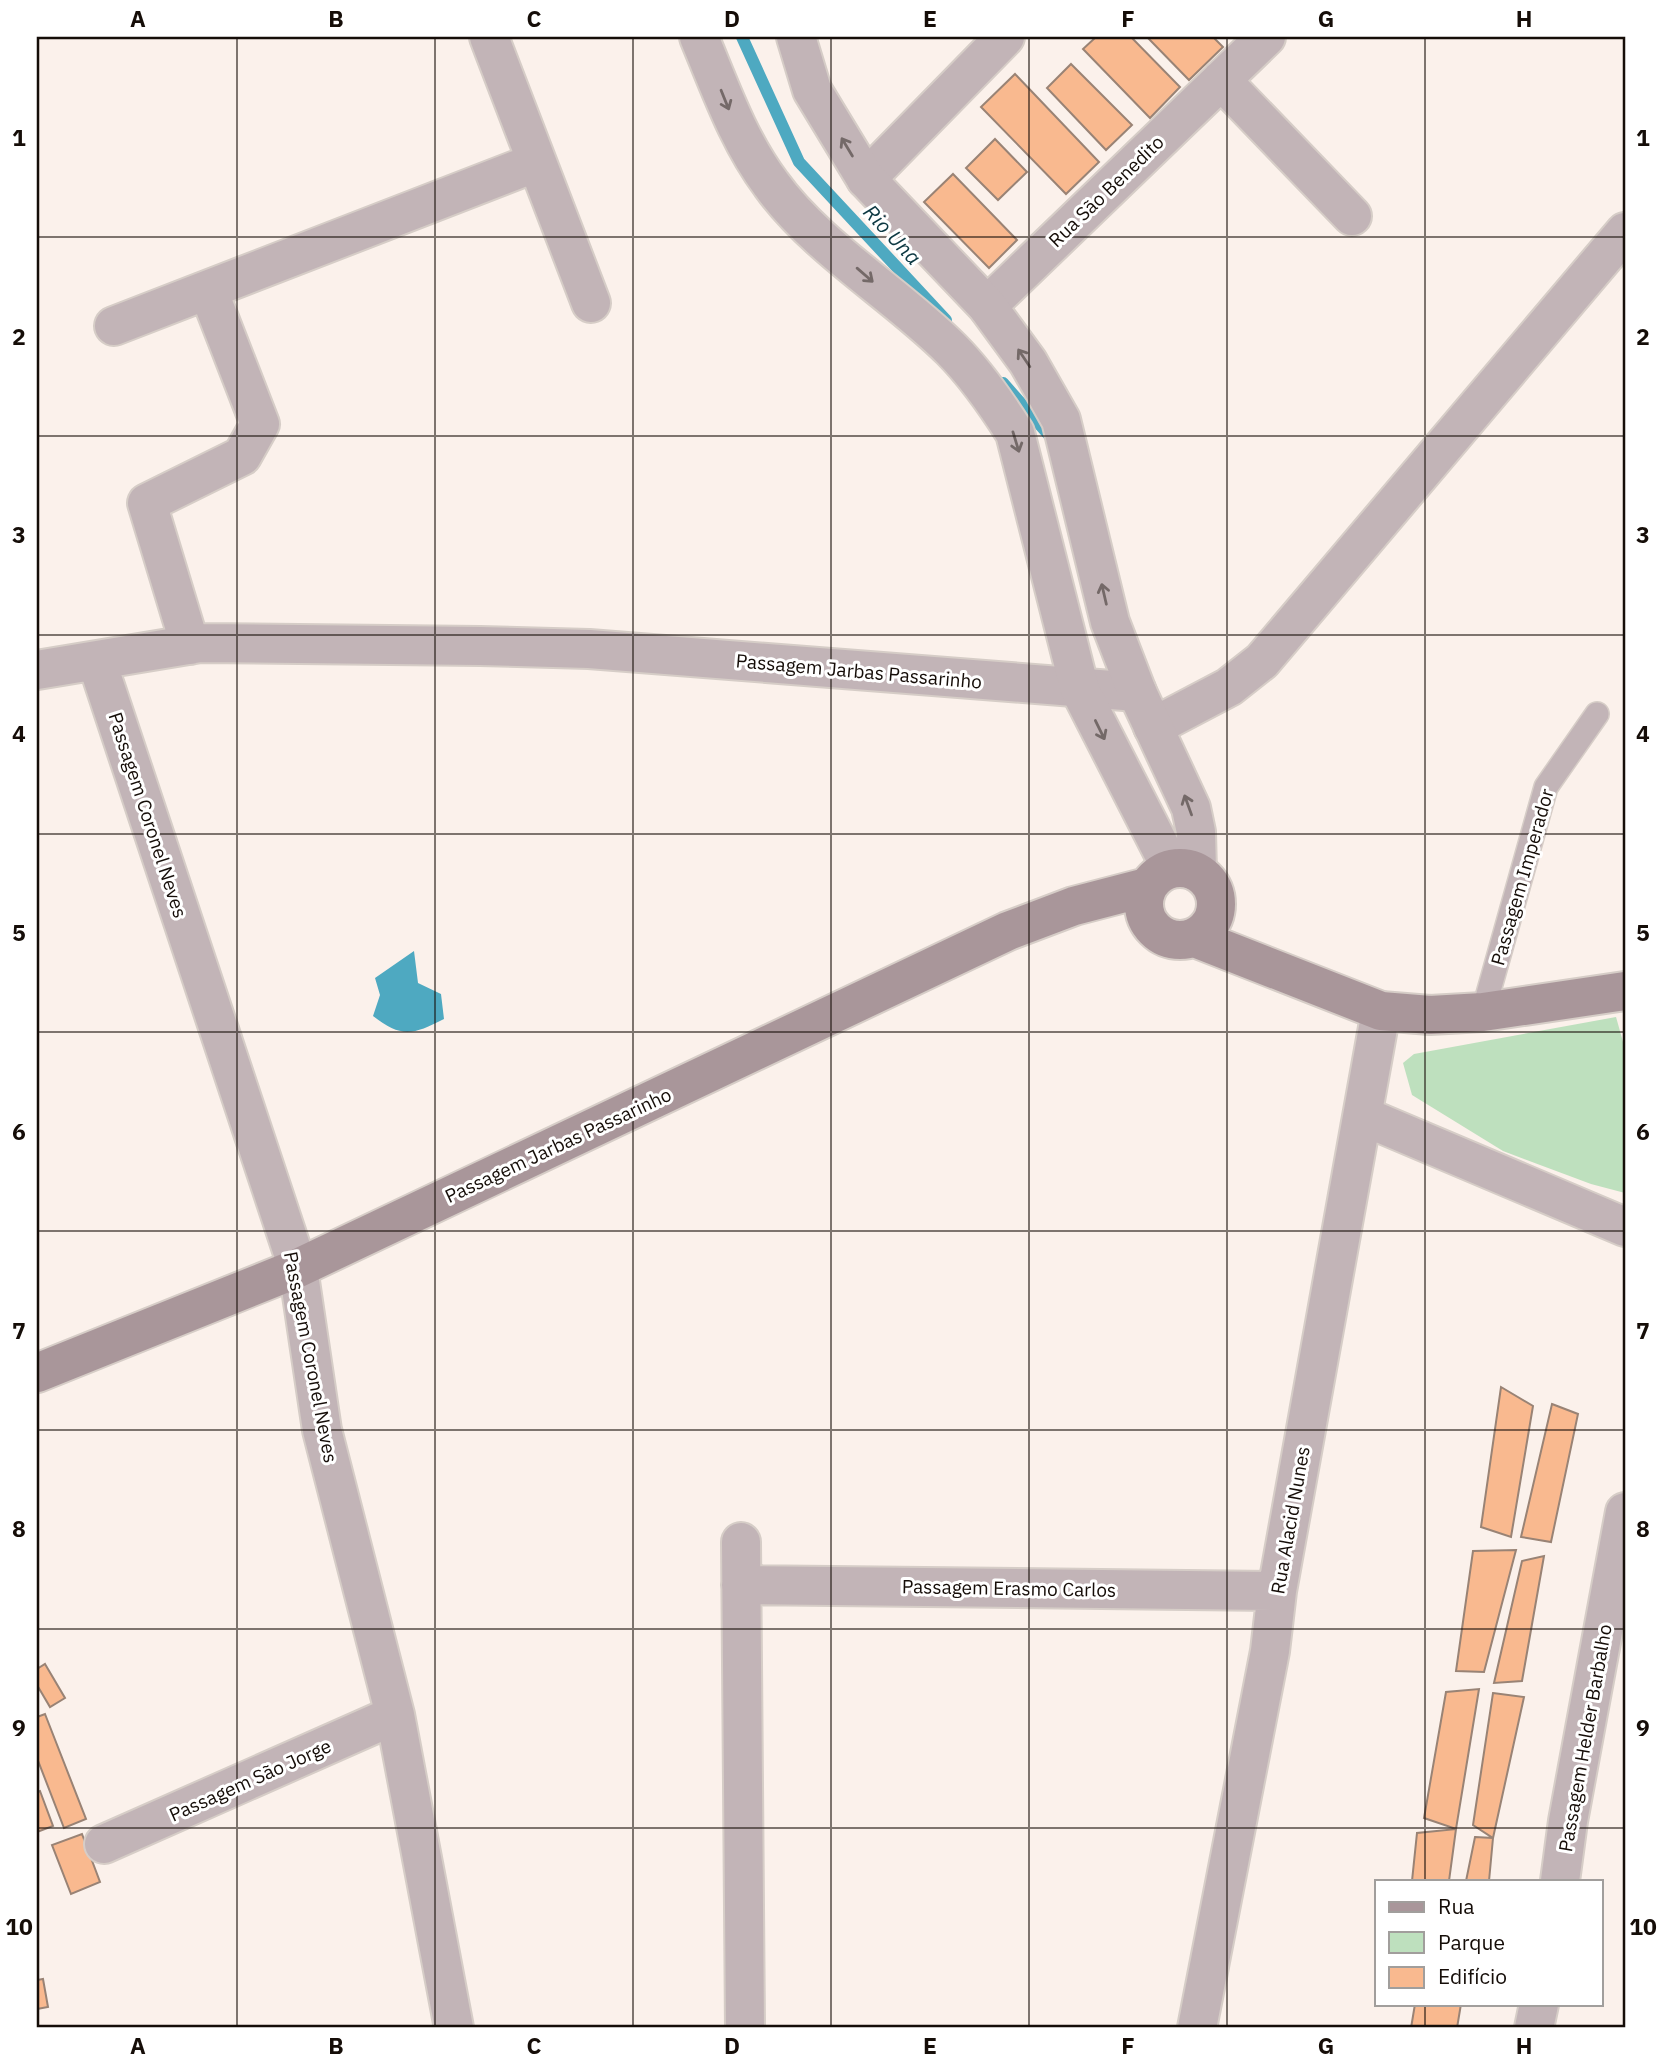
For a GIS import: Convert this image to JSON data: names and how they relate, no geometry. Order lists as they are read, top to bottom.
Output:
{
  "streets": {
    "main road": ["Passagem Jarbas Passarinho"],
    "street": [
      "Rua São Benedito",
      "Passagem Coronel Neves",
      "Rua Alacid Nunes",
      "Passagem Erasmo Carlos",
      "Passagem Helder Barbalho",
      "Passagem São Jorge"
    ],
    "lane": ["Passagem Imperador"]
  },
  "crossings": [
    ["Passagem Jarbas Passarinho", "Passagem Coronel Neves"],
    ["Passagem Coronel Neves", "Passagem São Jorge"],
    ["Rua Alacid Nunes", "Passagem Erasmo Carlos"]
  ],
  "water": ["Rio Una"],
  "legend": ["Rua", "Parque", "Edifício"],
  "grid": {
    "columns": [
      "A",
      "B",
      "C",
      "D",
      "E",
      "F",
      "G",
      "H"
    ],
    "rows": [
      "1",
      "2",
      "3",
      "4",
      "5",
      "6",
      "7",
      "8",
      "9",
      "10"
    ]
  }
}
